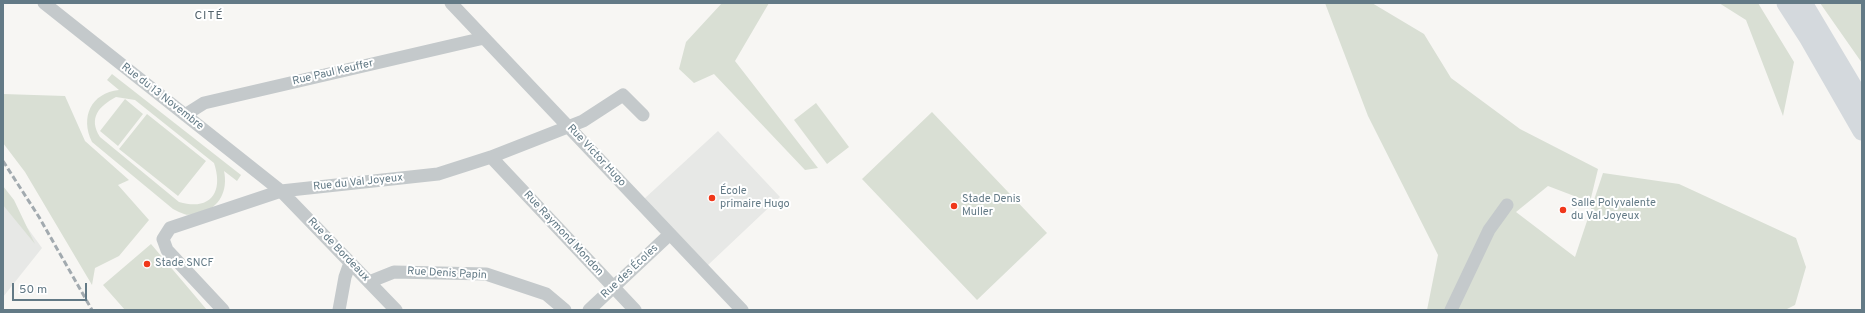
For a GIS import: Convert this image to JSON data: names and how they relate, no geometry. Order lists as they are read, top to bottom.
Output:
{
  "streets": {
    "street": [
      "Rue Paul Keuffer",
      "Rue du 13 Novembre",
      "Rue Victor Hugo",
      "Rue du Val Joyeux",
      "Rue Raymond Mondon",
      "Rue de Bordeaux",
      "Rue des Écoles",
      "Rue Denis Papin"
    ]
  },
  "crossings": [
    ["Rue Paul Keuffer", "Rue du 13 Novembre"],
    ["Rue Paul Keuffer", "Rue Victor Hugo"],
    ["Rue du 13 Novembre", "Rue du Val Joyeux"],
    ["Rue du 13 Novembre", "Rue de Bordeaux"],
    ["Rue Victor Hugo", "Rue du Val Joyeux"],
    ["Rue Victor Hugo", "Rue des Écoles"],
    ["Rue du Val Joyeux", "Rue Raymond Mondon"],
    ["Rue du Val Joyeux", "Rue de Bordeaux"],
    ["Rue Raymond Mondon", "Rue des Écoles"],
    ["Rue de Bordeaux", "Rue Denis Papin"]
  ],
  "districts": ["CITÉ"],
  "places": [
    "École primaire Hugo",
    "Stade Denis Muller",
    "Salle Polyvalente du Val Joyeux",
    "Stade SNCF"
  ],
  "scale_bar": "50 m"
}
